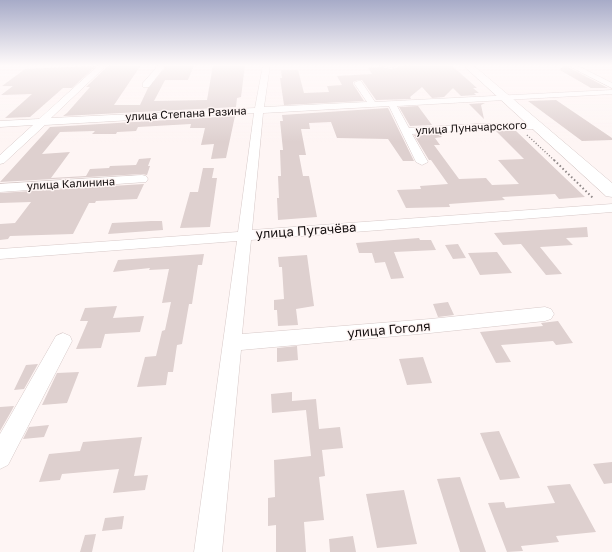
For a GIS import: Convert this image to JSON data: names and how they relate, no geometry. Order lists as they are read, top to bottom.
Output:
{
  "streets": {
    "main road": ["улица Луначарского"],
    "street": [
      "улица Степана Разина",
      "улица Калинина",
      "улица Пугачёва",
      "улица Гоголя"
    ]
  },
  "crossings": [
    ["улица Степана Разина", "улица Луначарского"]
  ]
}
